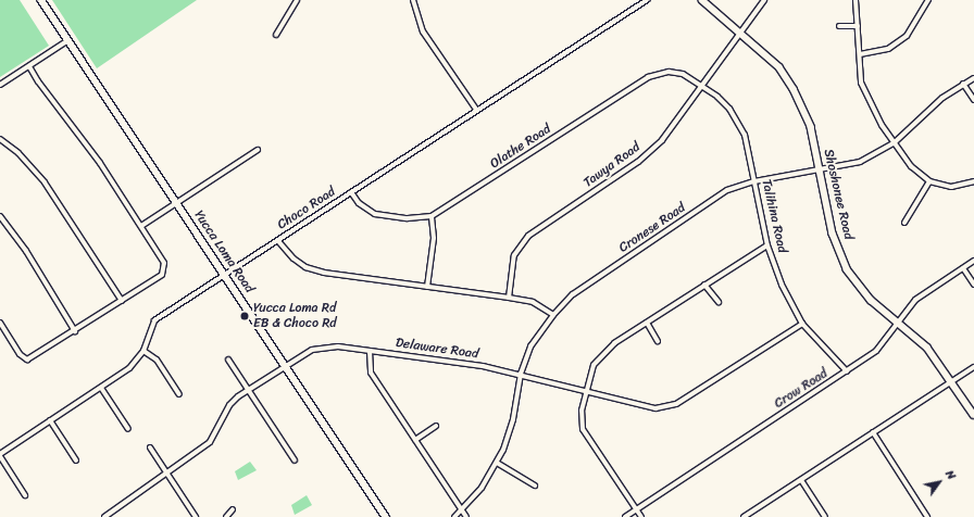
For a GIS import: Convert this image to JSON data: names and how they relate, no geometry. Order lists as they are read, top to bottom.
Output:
{
  "streets": {
    "main road": ["Shoshonee Road", "Yucca Loma Road"],
    "street": [
      "Olathe Road",
      "Tawya Road",
      "Choco Road",
      "Talihina Road",
      "Cronese Road",
      "Delaware Road",
      "Crow Road"
    ]
  },
  "crossings": [
    ["Olathe Road", "Tawya Road"],
    ["Olathe Road", "Choco Road"],
    ["Olathe Road", "Talihina Road"],
    ["Tawya Road", "Shoshonee Road"],
    ["Tawya Road", "Talihina Road"],
    ["Shoshonee Road", "Cronese Road"],
    ["Shoshonee Road", "Crow Road"],
    ["Choco Road", "Yucca Loma Road"],
    ["Talihina Road", "Cronese Road"],
    ["Talihina Road", "Delaware Road"],
    ["Talihina Road", "Crow Road"],
    ["Cronese Road", "Delaware Road"],
    ["Yucca Loma Road", "Delaware Road"]
  ],
  "places": ["Yucca Loma Rd EB & Choco Rd"],
  "north": "top right"
}
